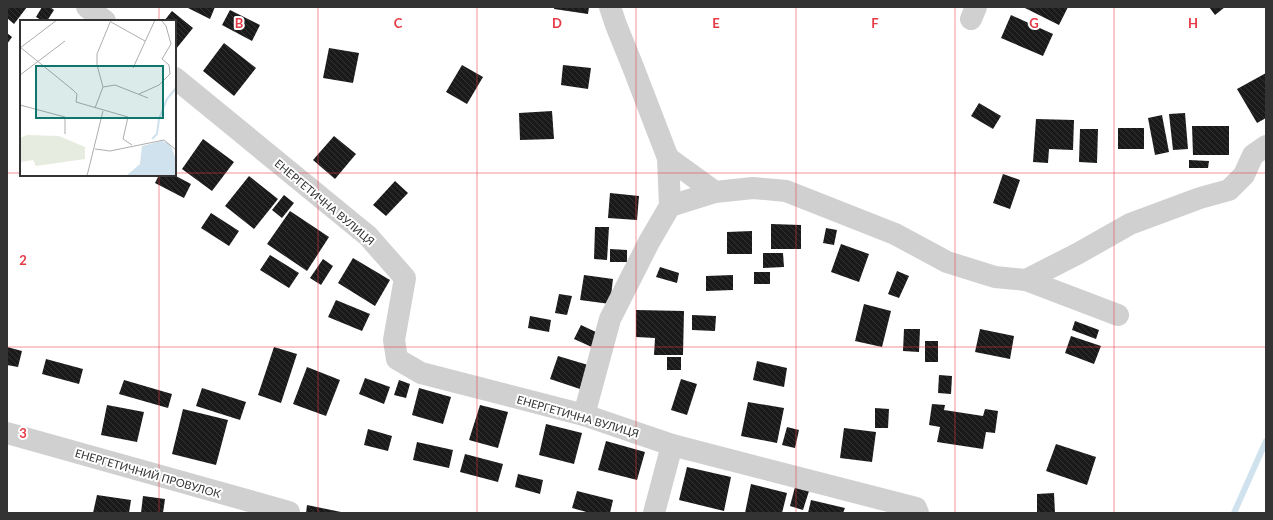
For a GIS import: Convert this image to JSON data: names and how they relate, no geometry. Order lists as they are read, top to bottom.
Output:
{
  "streets": {
    "street": ["ЕНЕРГЕТИЧНА ВУЛИЦЯ", "ЕНЕРГЕТИЧНИЙ ПРОВУЛОК"]
  },
  "grid": {
    "columns": [
      "B",
      "C",
      "D",
      "E",
      "F",
      "G",
      "H"
    ],
    "rows": ["2", "3"]
  }
}
